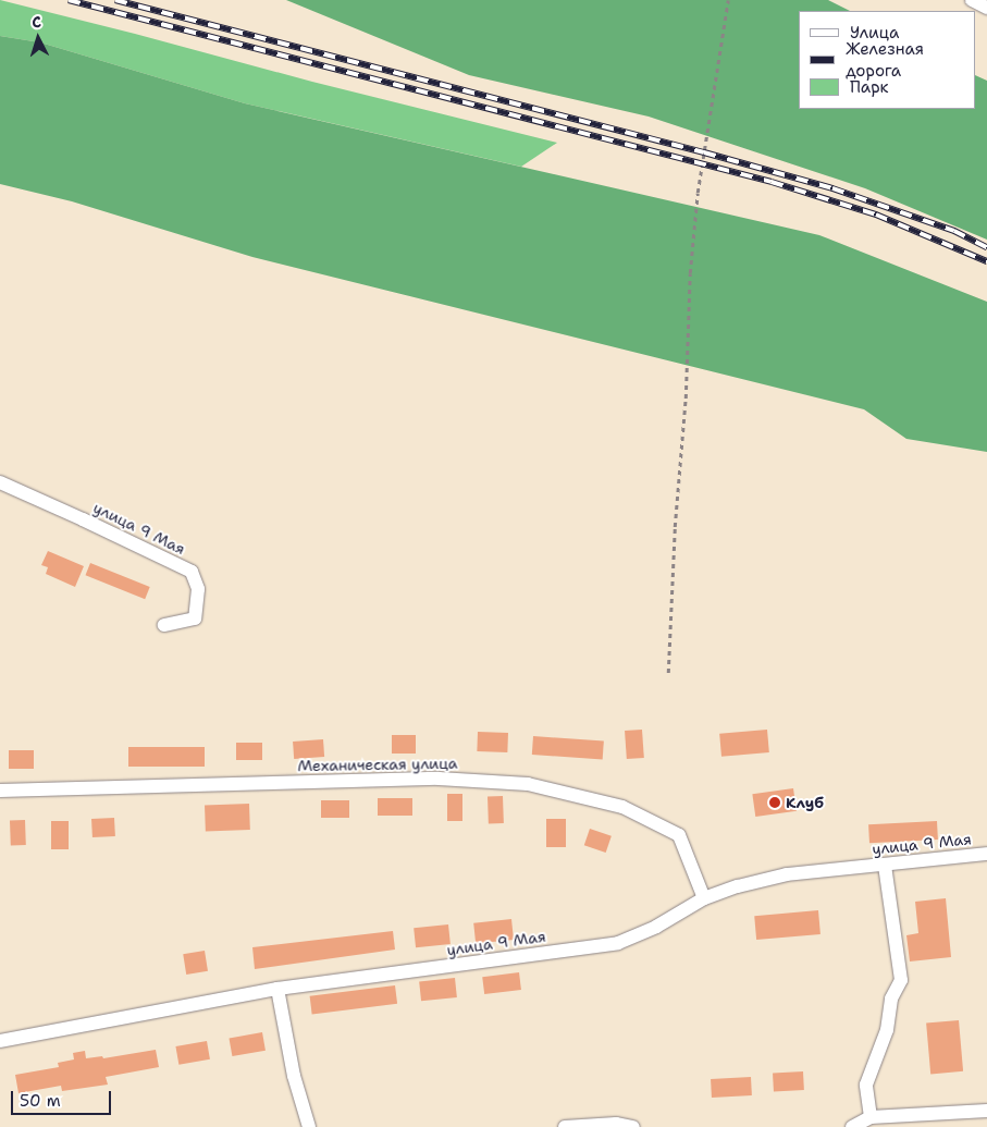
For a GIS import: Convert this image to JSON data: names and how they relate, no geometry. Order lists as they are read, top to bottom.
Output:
{
  "streets": {
    "street": ["улица 9 Мая", "Механическая улица"]
  },
  "crossings": [
    ["улица 9 Мая", "Механическая улица"]
  ],
  "places": ["Клуб"],
  "legend": ["Улица", "Железная дорога", "Парк"],
  "scale_bar": "50 m",
  "north": "top"
}
